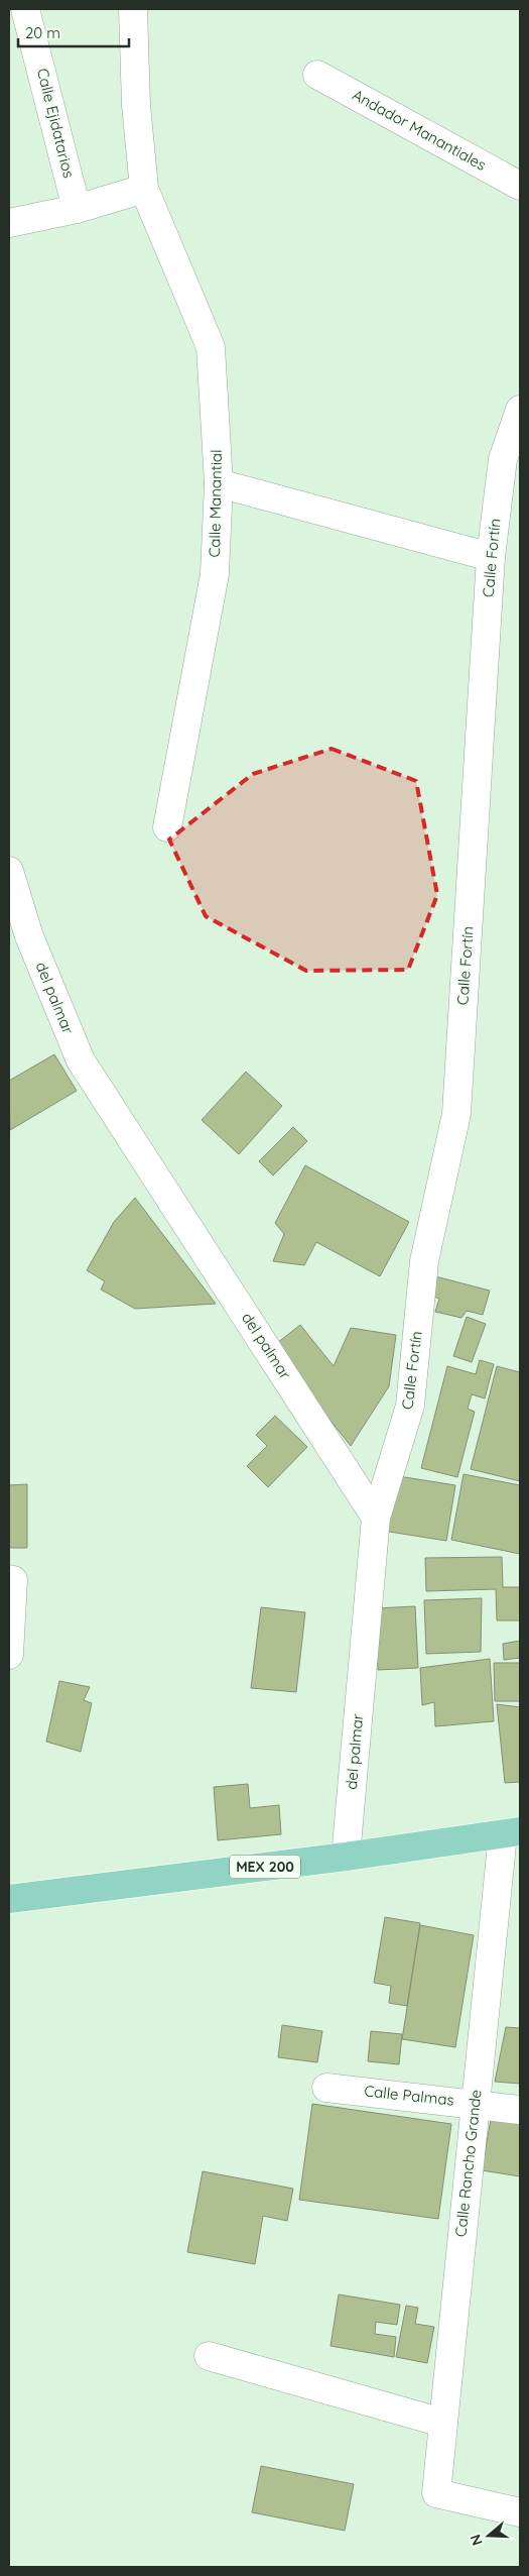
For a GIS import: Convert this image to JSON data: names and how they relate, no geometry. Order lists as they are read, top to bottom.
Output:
{
  "streets": {
    "main road": ["MEX 200"],
    "street": [
      "Calle Ejidatarios",
      "Andador Manantiales",
      "Calle Manantial",
      "Calle Fortín",
      "del palmar",
      "Calle Palmas",
      "Calle Rancho Grande"
    ]
  },
  "crossings": [
    ["Calle Fortín", "del palmar"],
    ["del palmar", "MEX 200"],
    ["MEX 200", "Calle Rancho Grande"],
    ["Calle Palmas", "Calle Rancho Grande"]
  ],
  "scale_bar": "20 m",
  "north": "left"
}
